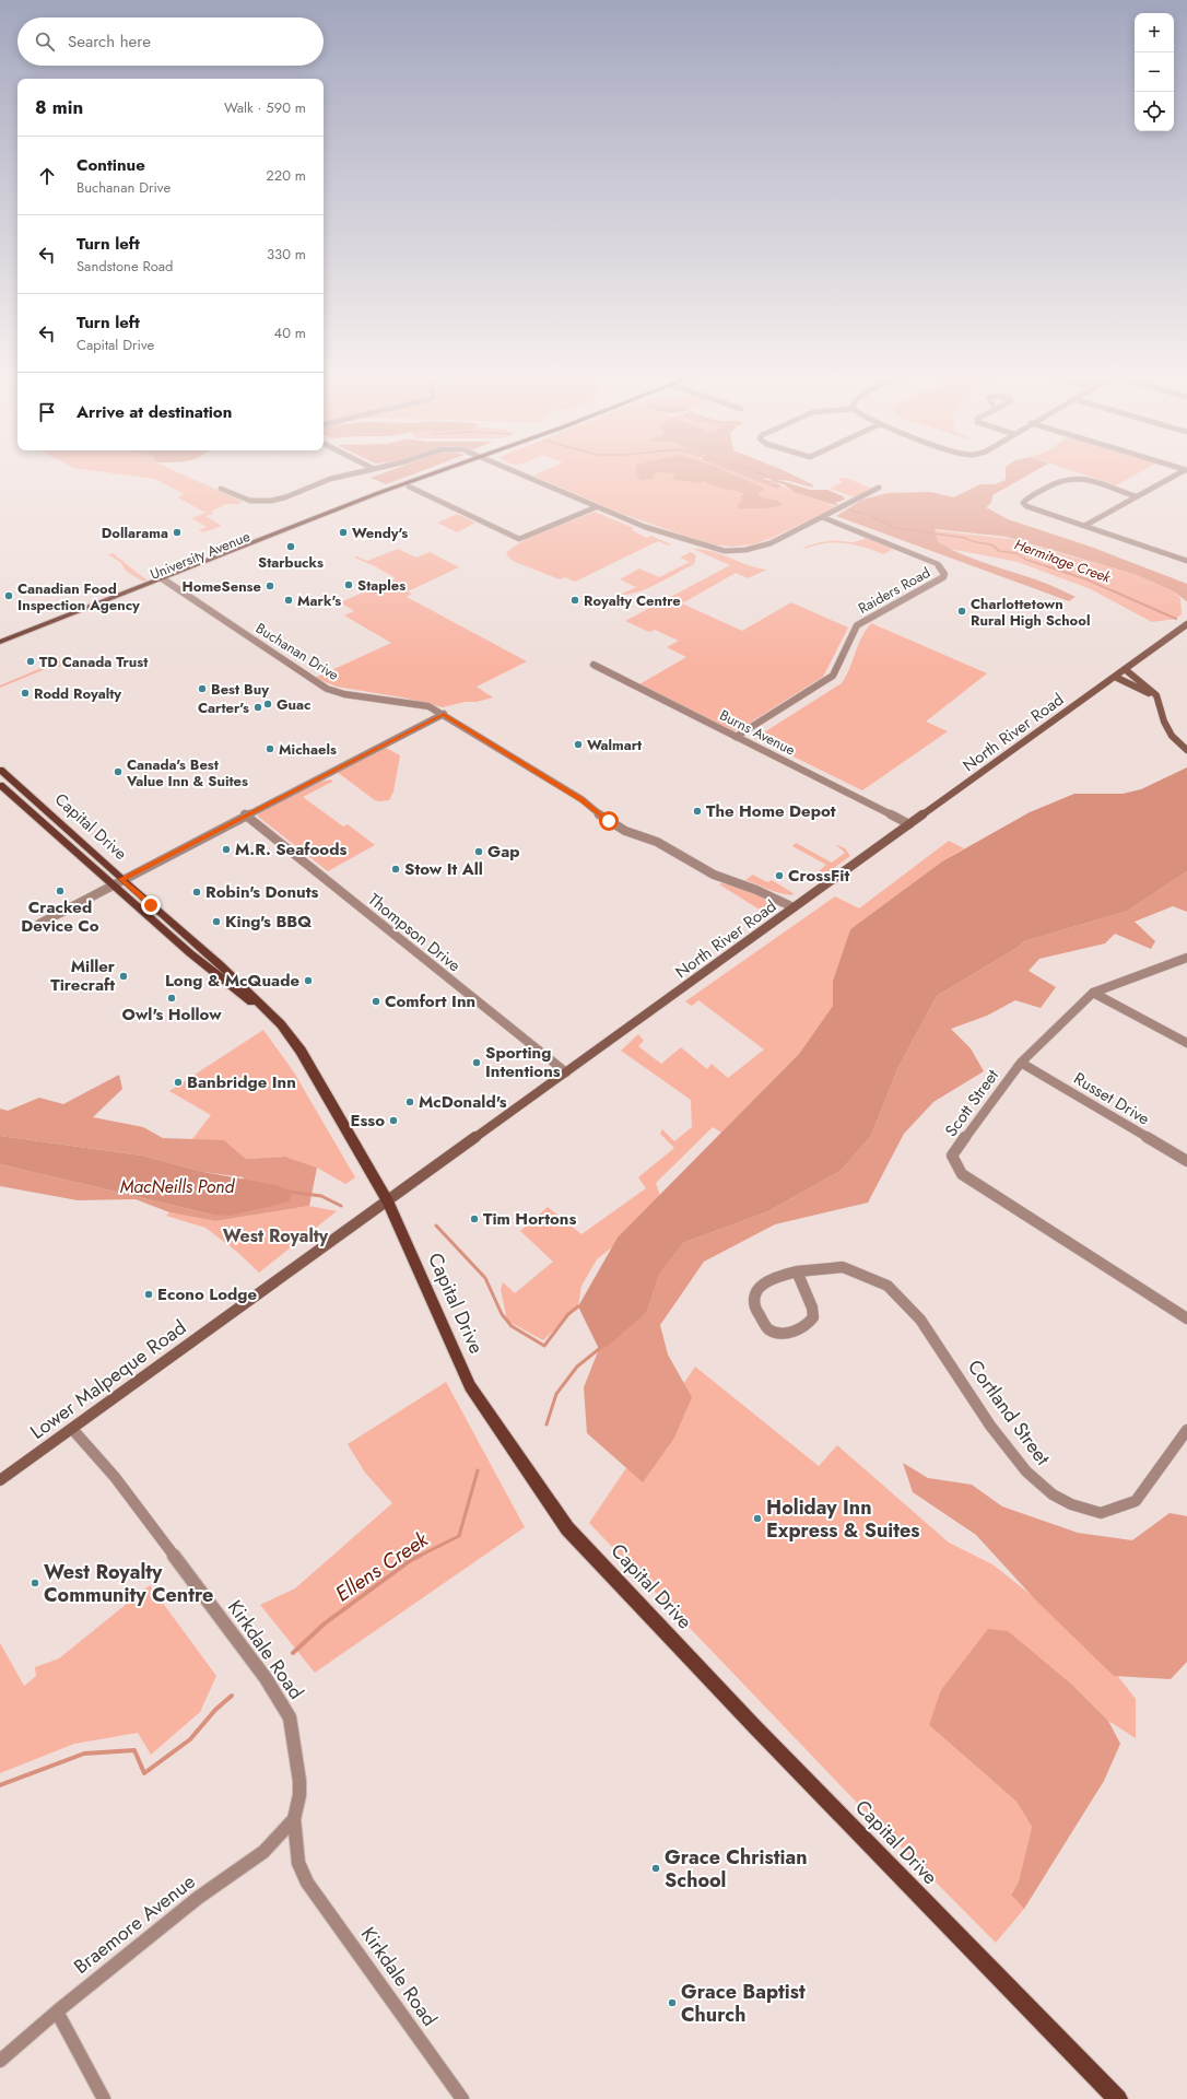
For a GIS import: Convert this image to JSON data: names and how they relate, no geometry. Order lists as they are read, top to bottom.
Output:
{
  "streets": {
    "main road": [
      "University Avenue",
      "North River Road",
      "Capital Drive",
      "Lower Malpeque Road"
    ],
    "street": [
      "Raiders Road",
      "Buchanan Drive",
      "Burns Avenue",
      "Thompson Drive",
      "Russet Drive",
      "Scott Street",
      "Cortland Street",
      "Kirkdale Road",
      "Braemore Avenue"
    ]
  },
  "crossings": [
    ["University Avenue", "Buchanan Drive"],
    ["Raiders Road", "Burns Avenue"],
    ["Buchanan Drive", "North River Road"],
    ["Burns Avenue", "North River Road"],
    ["North River Road", "Capital Drive"],
    ["North River Road", "Thompson Drive"],
    ["North River Road", "Lower Malpeque Road"],
    ["Capital Drive", "Lower Malpeque Road"],
    ["Russet Drive", "Scott Street"],
    ["Lower Malpeque Road", "Kirkdale Road"],
    ["Kirkdale Road", "Braemore Avenue"]
  ],
  "districts": ["West Royalty"],
  "water": ["Hermitage Creek", "MacNeills Pond", "Ellens Creek"],
  "places": [
    "Dollarama",
    "Wendy's",
    "Starbucks",
    "Staples",
    "HomeSense",
    "Canadian Food Inspection Agency",
    "Mark's",
    "Royalty Centre",
    "Charlottetown Rural High School",
    "TD Canada Trust",
    "Best Buy",
    "Rodd Royalty",
    "Guac",
    "Carter's",
    "Walmart",
    "Michaels",
    "Canada's Best Value Inn & Suites",
    "The Home Depot",
    "M.R. Seafoods",
    "Gap",
    "Stow It All",
    "CrossFit",
    "Cracked Device Co",
    "Robin's Donuts",
    "King's BBQ",
    "Miller Tirecraft",
    "Long & McQuade",
    "Owl's Hollow",
    "Comfort Inn",
    "Sporting Intentions",
    "Banbridge Inn",
    "McDonald's",
    "Esso",
    "Tim Hortons",
    "Econo Lodge",
    "Holiday Inn Express & Suites",
    "West Royalty Community Centre",
    "Grace Christian School",
    "Grace Baptist Church"
  ],
  "page": {
    "map_buttons": ["+", "−"],
    "search": "Search here",
    "heading": ["8 min", "Walk · 590 m"],
    "list": [
      ["Continue", "Buchanan Drive", "220 m"],
      ["Turn left", "Sandstone Road", "330 m"],
      ["Turn left", "Capital Drive", "40 m"],
      "Arrive at destination"
    ]
  }
}
